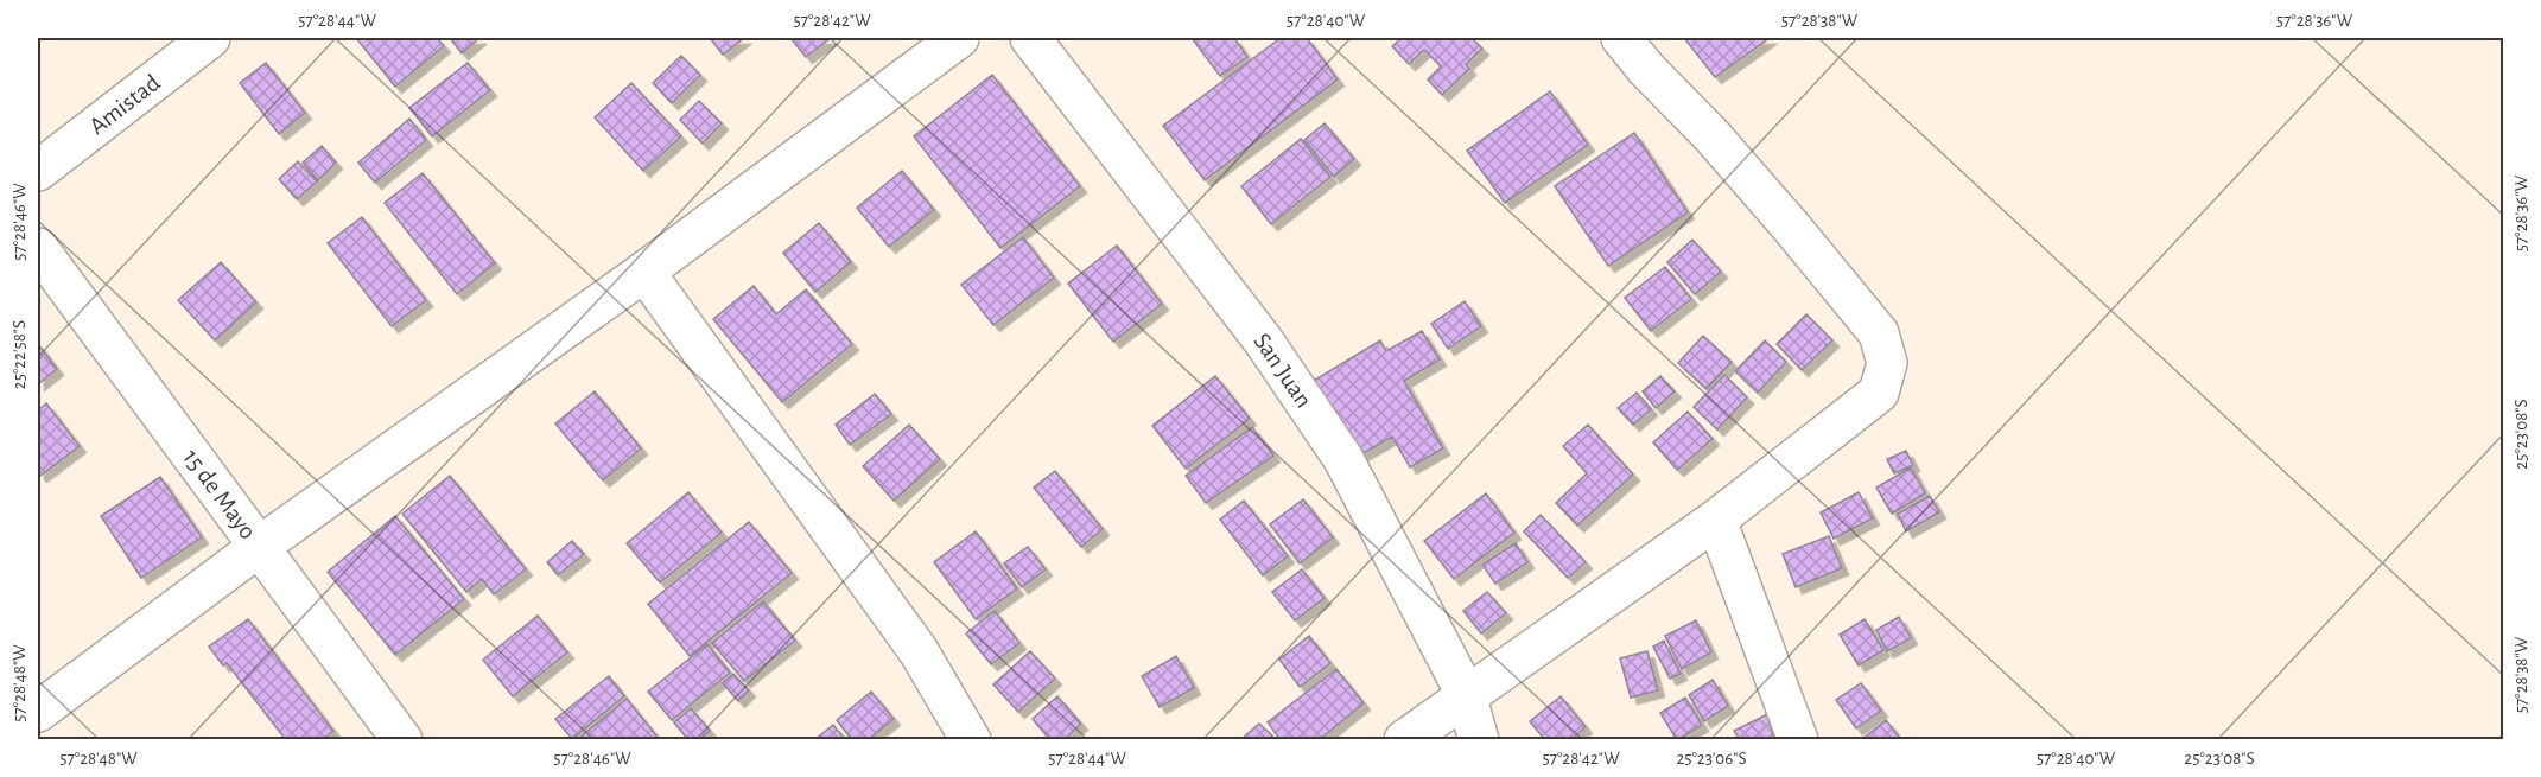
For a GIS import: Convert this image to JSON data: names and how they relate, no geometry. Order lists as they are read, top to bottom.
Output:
{
  "streets": {
    "street": ["Amistad", "San Juan", "15 de Mayo"]
  },
  "coordinates": [
    "57°28'44\"W",
    "57°28'42\"W",
    "57°28'40\"W",
    "57°28'38\"W",
    "57°28'36\"W",
    "57°28'46\"W",
    "25°22'58\"S",
    "25°23'08\"S",
    "57°28'48\"W",
    "25°23'06\"S"
  ]
}
